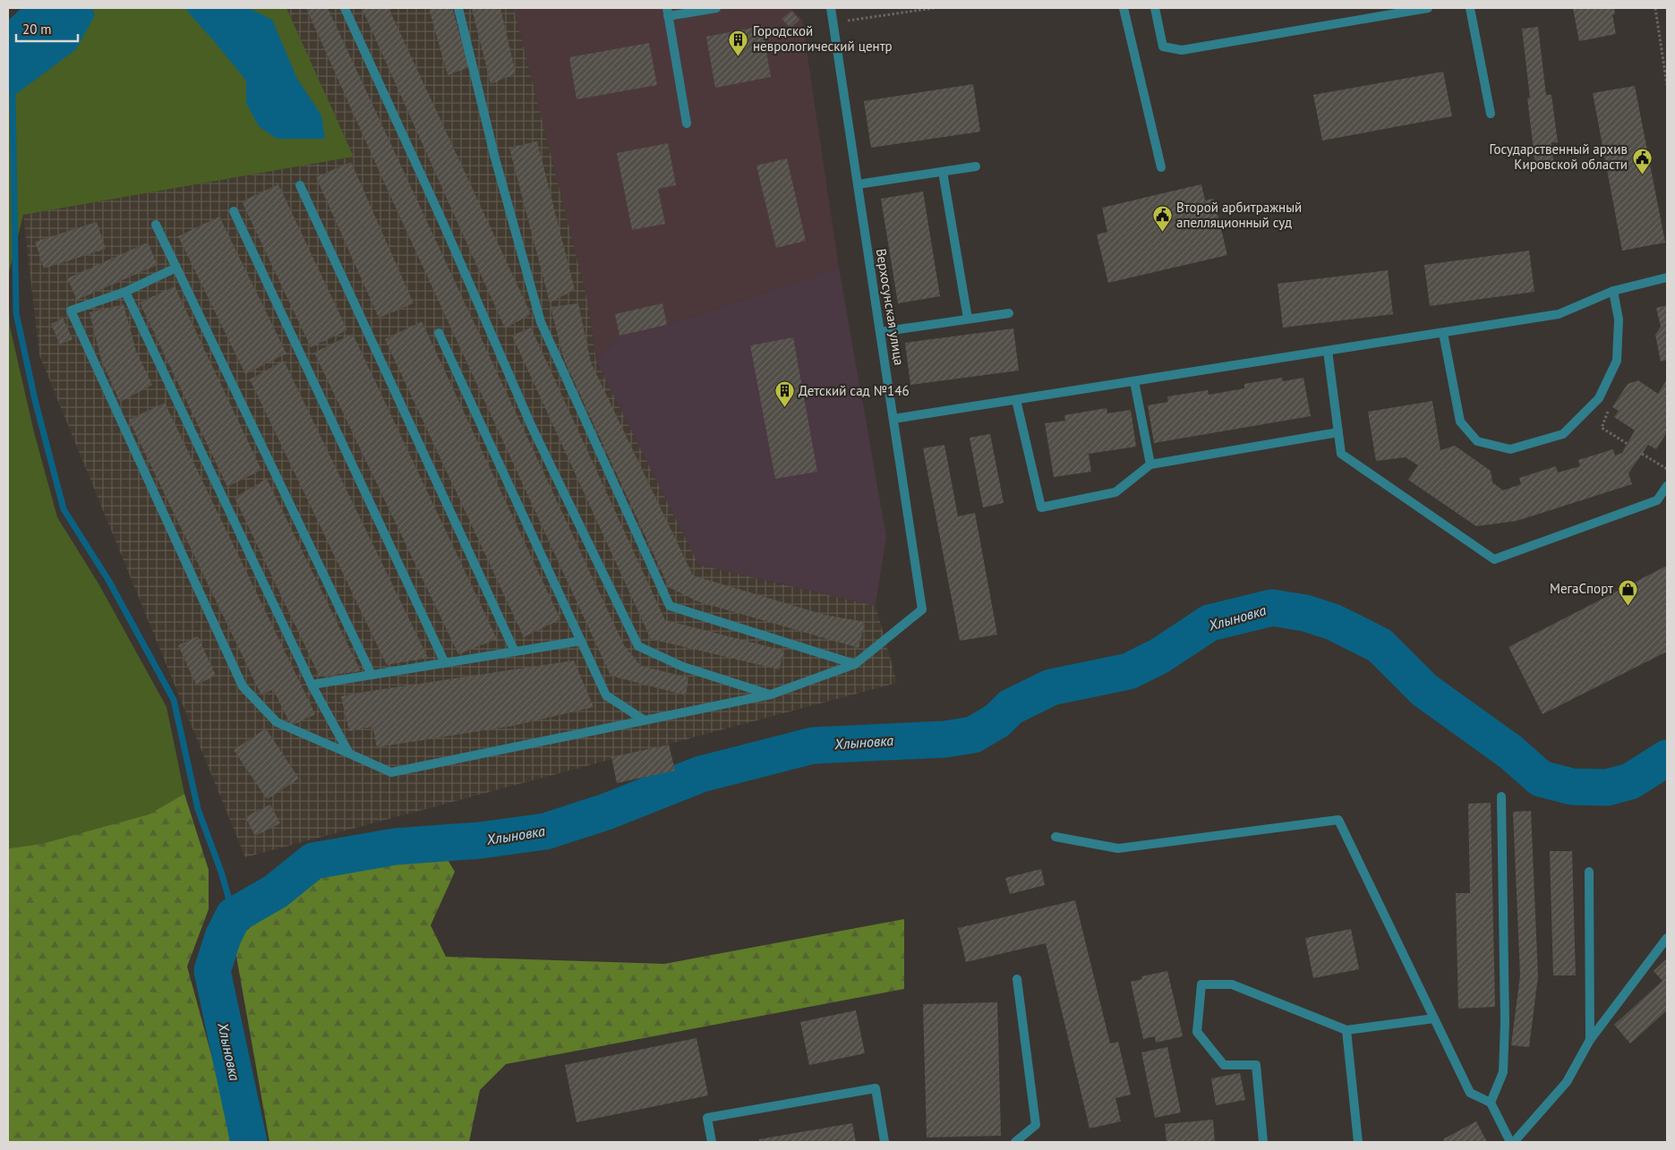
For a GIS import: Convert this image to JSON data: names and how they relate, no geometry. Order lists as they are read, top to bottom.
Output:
{
  "streets": {
    "street": ["Верхосунская улица"]
  },
  "water": ["Хлыновка"],
  "places": {
    "building": ["Городской неврологический центр", "Детский сад №146"],
    "public building": ["Государственный архив Кировской области", "Второй арбитражный апелляционный суд"],
    "shop": ["МегаСпорт"]
  },
  "scale_bar": "20 m"
}
